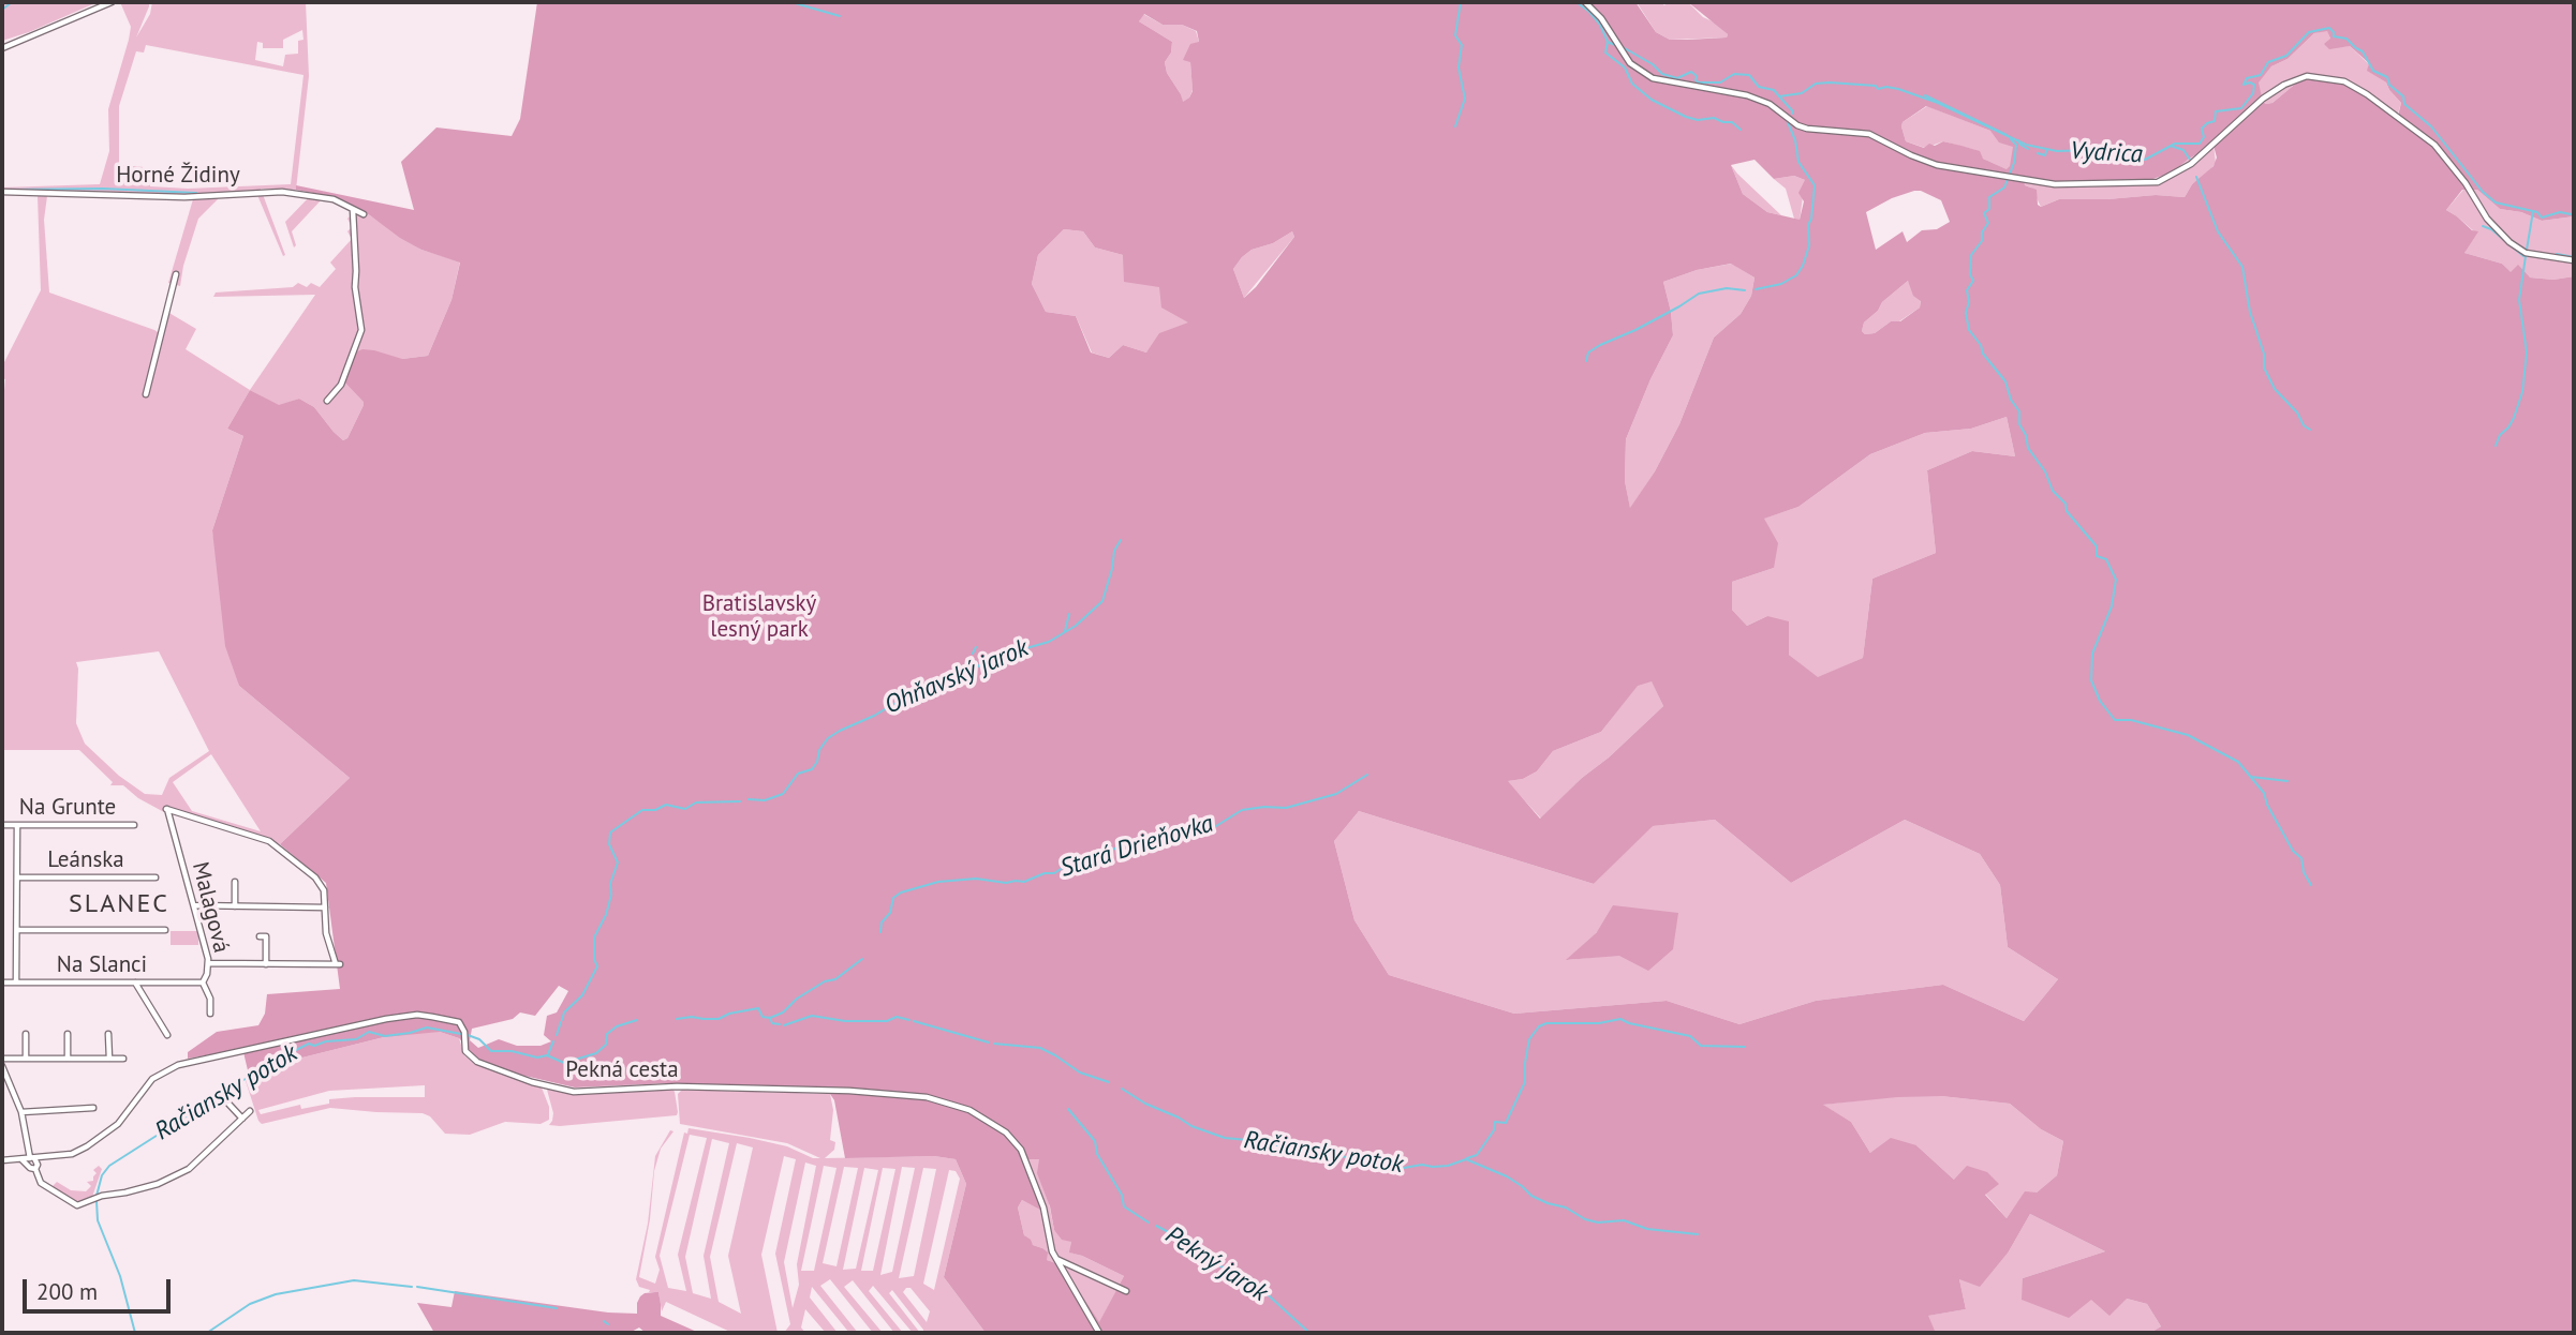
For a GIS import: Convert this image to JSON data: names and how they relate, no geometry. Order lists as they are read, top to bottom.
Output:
{
  "streets": {
    "street": [
      "Horné Židiny",
      "Na Grunte",
      "Leánska",
      "Malagová",
      "Na Slanci",
      "Pekná cesta"
    ]
  },
  "crossings": [
    ["Malagová", "Na Slanci"]
  ],
  "districts": ["SLANEC"],
  "water": [
    "Vydrica",
    "Ohňavský jarok",
    "Stará Drieňovka",
    "Račiansky potok",
    "Pekný jarok"
  ],
  "parks": ["Bratislavský lesný park"],
  "scale_bar": "200 m"
}
